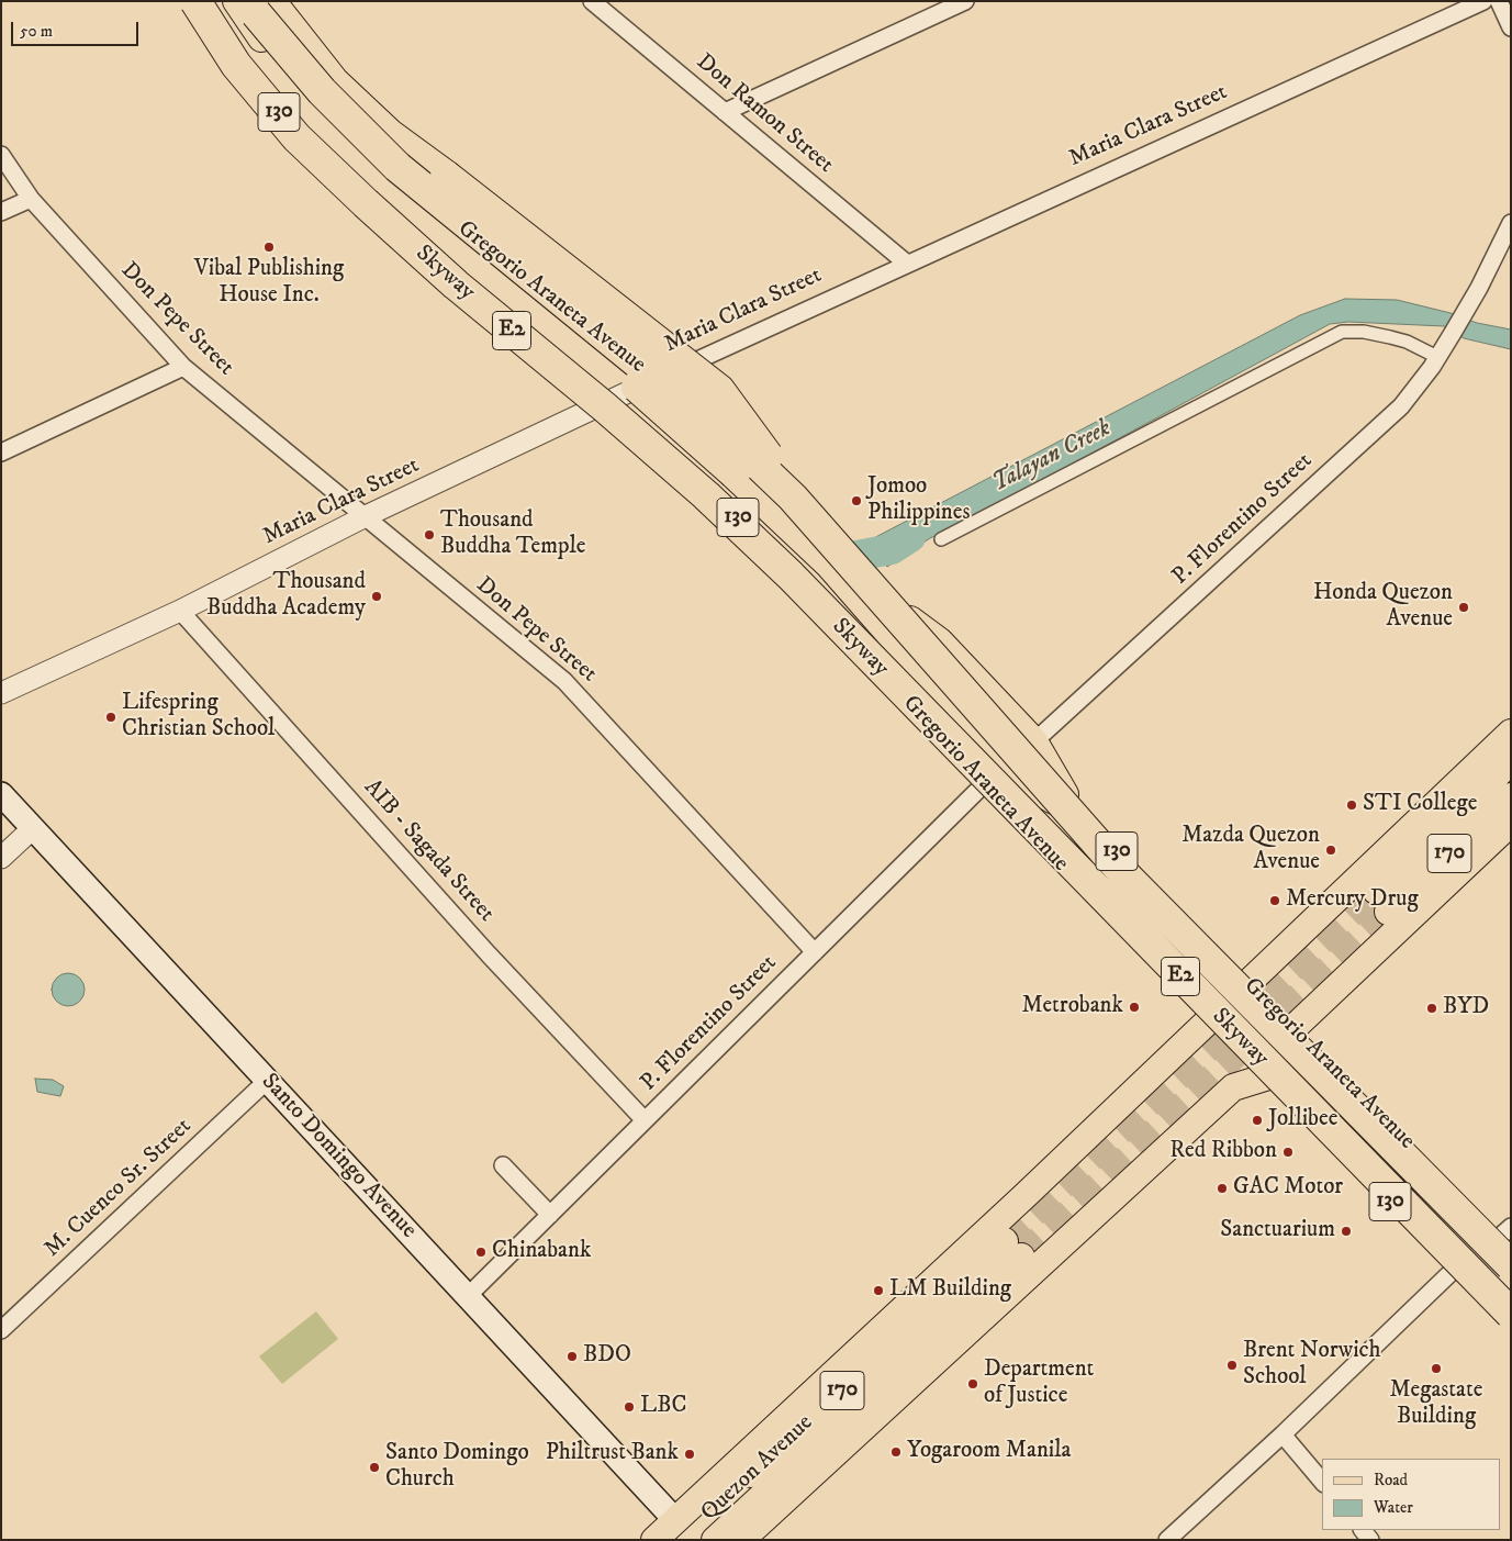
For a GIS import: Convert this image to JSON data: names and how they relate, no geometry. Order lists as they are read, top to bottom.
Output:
{
  "streets": {
    "highway": ["Skyway", "E2"],
    "main road": [
      "130",
      "Gregorio Araneta Avenue",
      "170",
      "Santo Domingo Avenue",
      "Quezon Avenue"
    ],
    "street": [
      "Don Ramon Street",
      "Maria Clara Street",
      "Don Pepe Street",
      "P. Florentino Street",
      "AIB - Sagada Street",
      "M. Cuenco Sr. Street"
    ]
  },
  "crossings": [
    ["Don Ramon Street", "Maria Clara Street"],
    ["Maria Clara Street", "Gregorio Araneta Avenue"],
    ["Maria Clara Street", "Don Pepe Street"],
    ["Maria Clara Street", "AIB - Sagada Street"],
    ["Skyway", "Gregorio Araneta Avenue"],
    ["Gregorio Araneta Avenue", "P. Florentino Street"],
    ["Don Pepe Street", "P. Florentino Street"],
    ["P. Florentino Street", "AIB - Sagada Street"],
    ["P. Florentino Street", "Santo Domingo Avenue"],
    ["Santo Domingo Avenue", "M. Cuenco Sr. Street"],
    ["Santo Domingo Avenue", "Quezon Avenue"]
  ],
  "water": ["Talayan Creek"],
  "places": [
    "Vibal Publishing House Inc.",
    "Jomoo Philippines",
    "Thousand Buddha Temple",
    "Thousand Buddha Academy",
    "Honda Quezon Avenue",
    "Lifespring Christian School",
    "STI College",
    "Mazda Quezon Avenue",
    "Mercury Drug",
    "Metrobank",
    "BYD",
    "Jollibee",
    "Red Ribbon",
    "GAC Motor",
    "Sanctuarium",
    "Chinabank",
    "LM Building",
    "BDO",
    "Brent Norwich School",
    "Megastate Building",
    "Department of Justice",
    "LBC",
    "Yogaroom Manila",
    "Philtrust Bank",
    "Santo Domingo Church"
  ],
  "legend": ["Road", "Water"],
  "scale_bar": "50 m"
}
